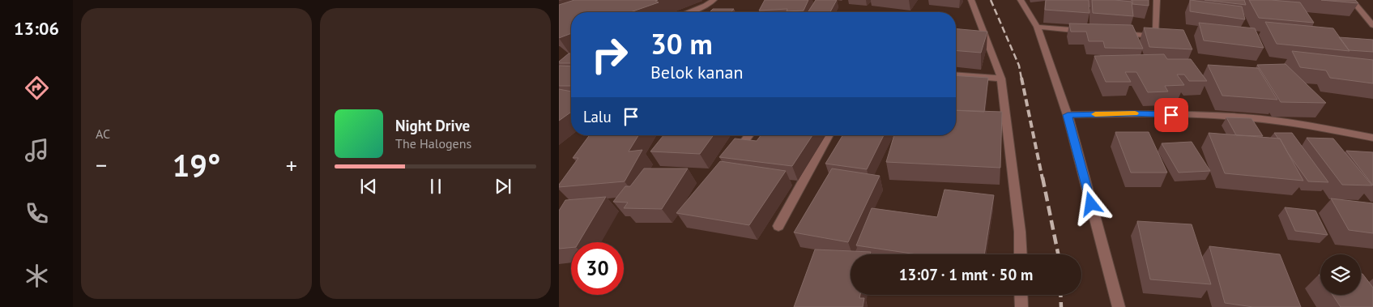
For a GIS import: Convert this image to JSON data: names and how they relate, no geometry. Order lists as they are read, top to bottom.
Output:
{
  "page": {
    "tabs": "13:06",
    "tile": "AC",
    "turn": ["30 m", "Belok kanan"],
    "then": "Lalu",
    "song": ["Night Drive", "The Halogens"],
    "heat": ["−", "19°", "+"],
    "limit": "30",
    "trip": "13:07 · 1 mnt · 50 m"
  }
}
